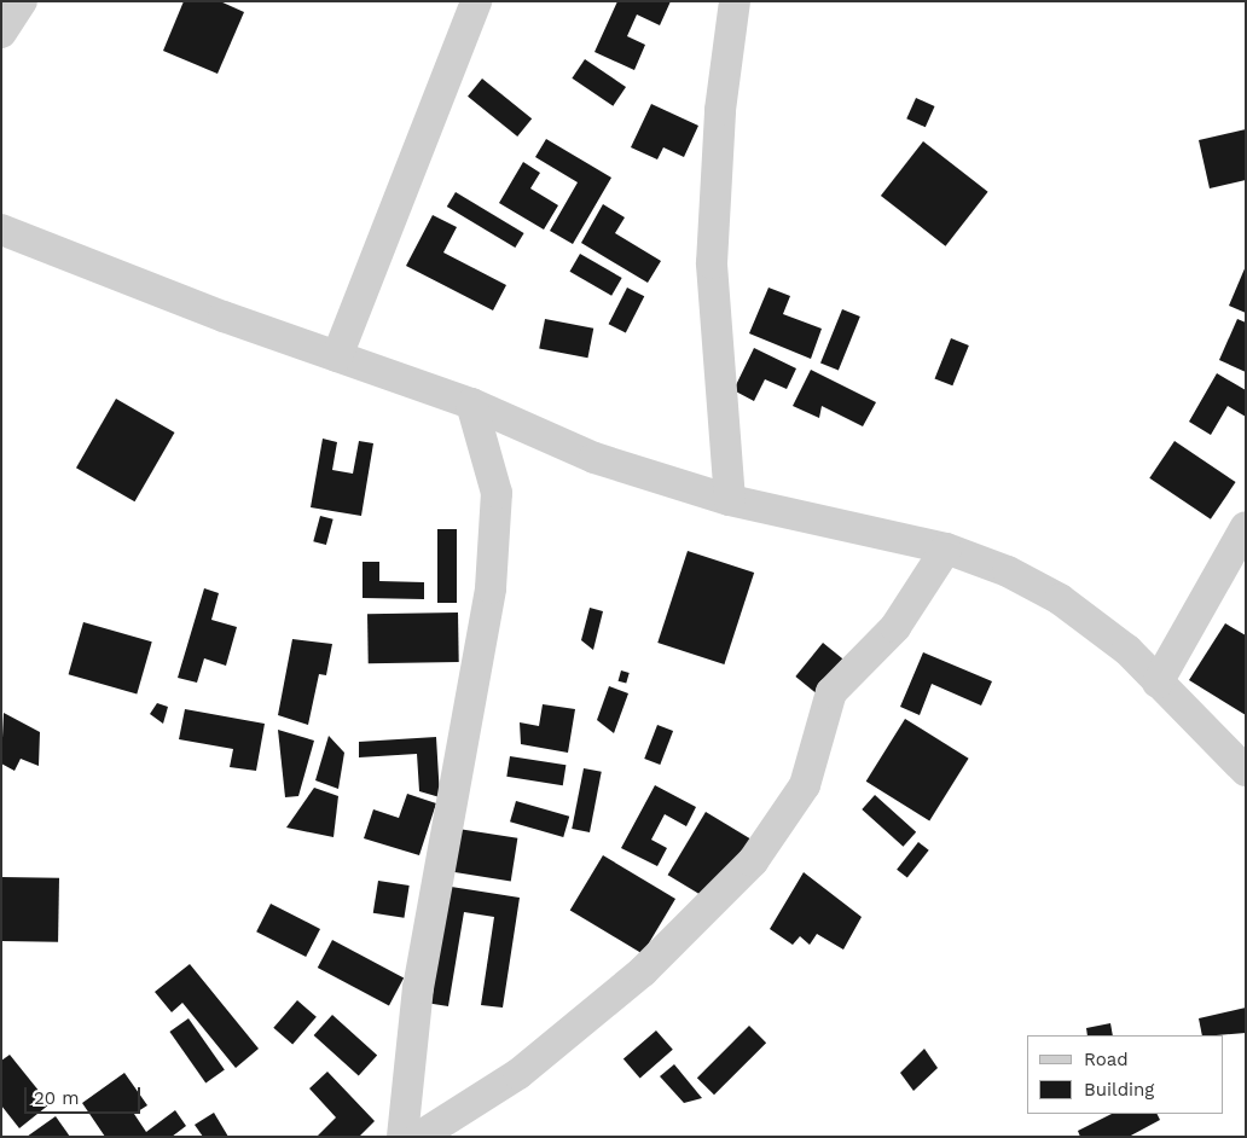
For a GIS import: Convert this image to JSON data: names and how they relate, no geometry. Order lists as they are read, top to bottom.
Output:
{
  "legend": ["Road", "Building"],
  "scale_bar": "20 m"
}
